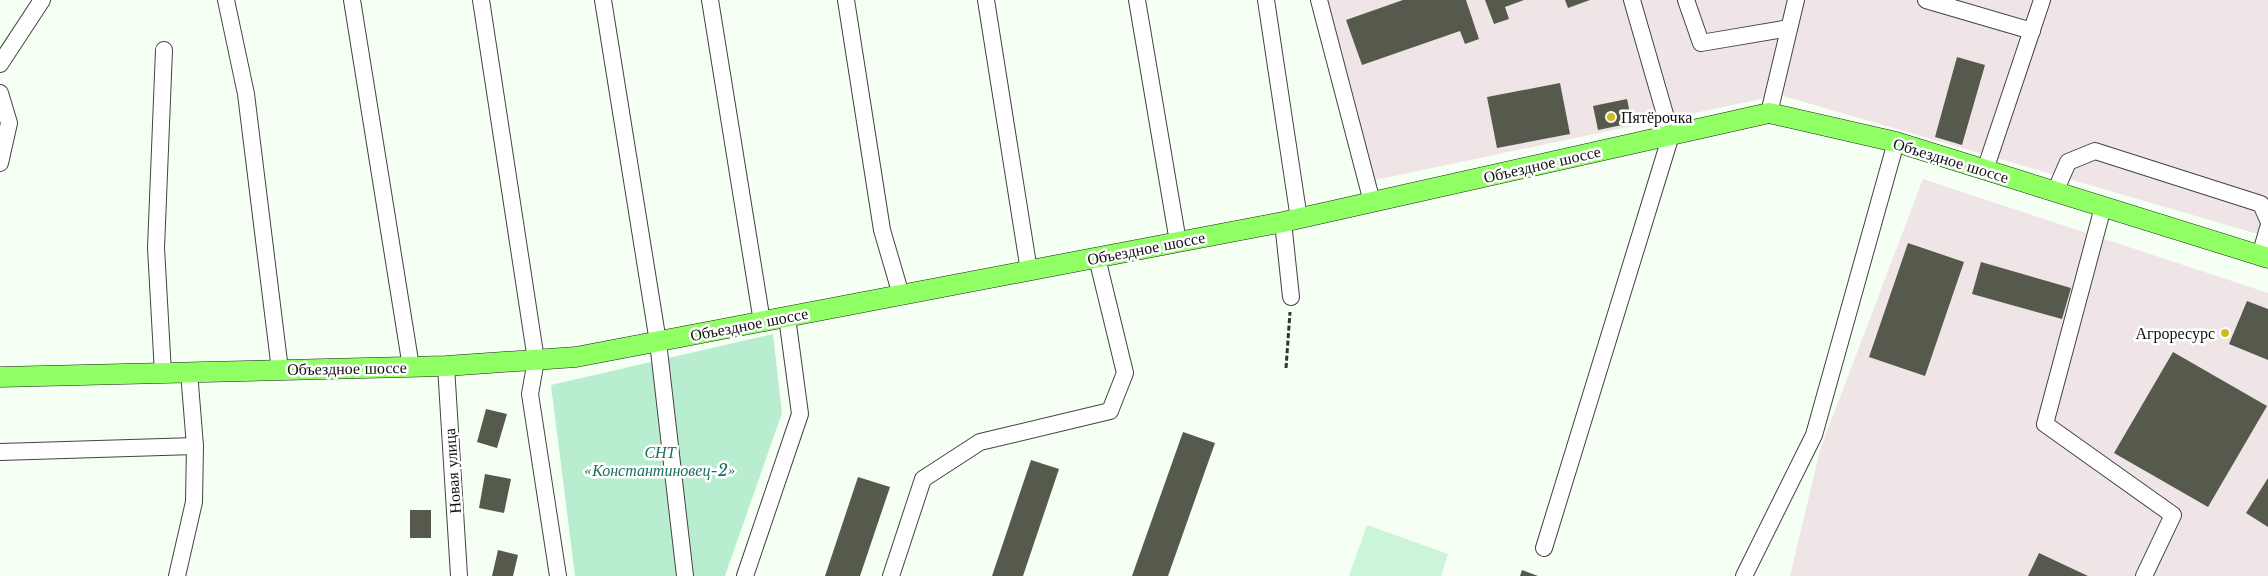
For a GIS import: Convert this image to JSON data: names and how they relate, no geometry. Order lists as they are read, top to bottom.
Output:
{
  "streets": {
    "main road": ["Объездное шоссе"],
    "street": ["Новая улица"]
  },
  "crossings": [
    ["Объездное шоссе", "Новая улица"]
  ],
  "parks": ["СНТ «Константиновец-2»"],
  "places": ["Пятёрочка", "Агроресурс"]
}
